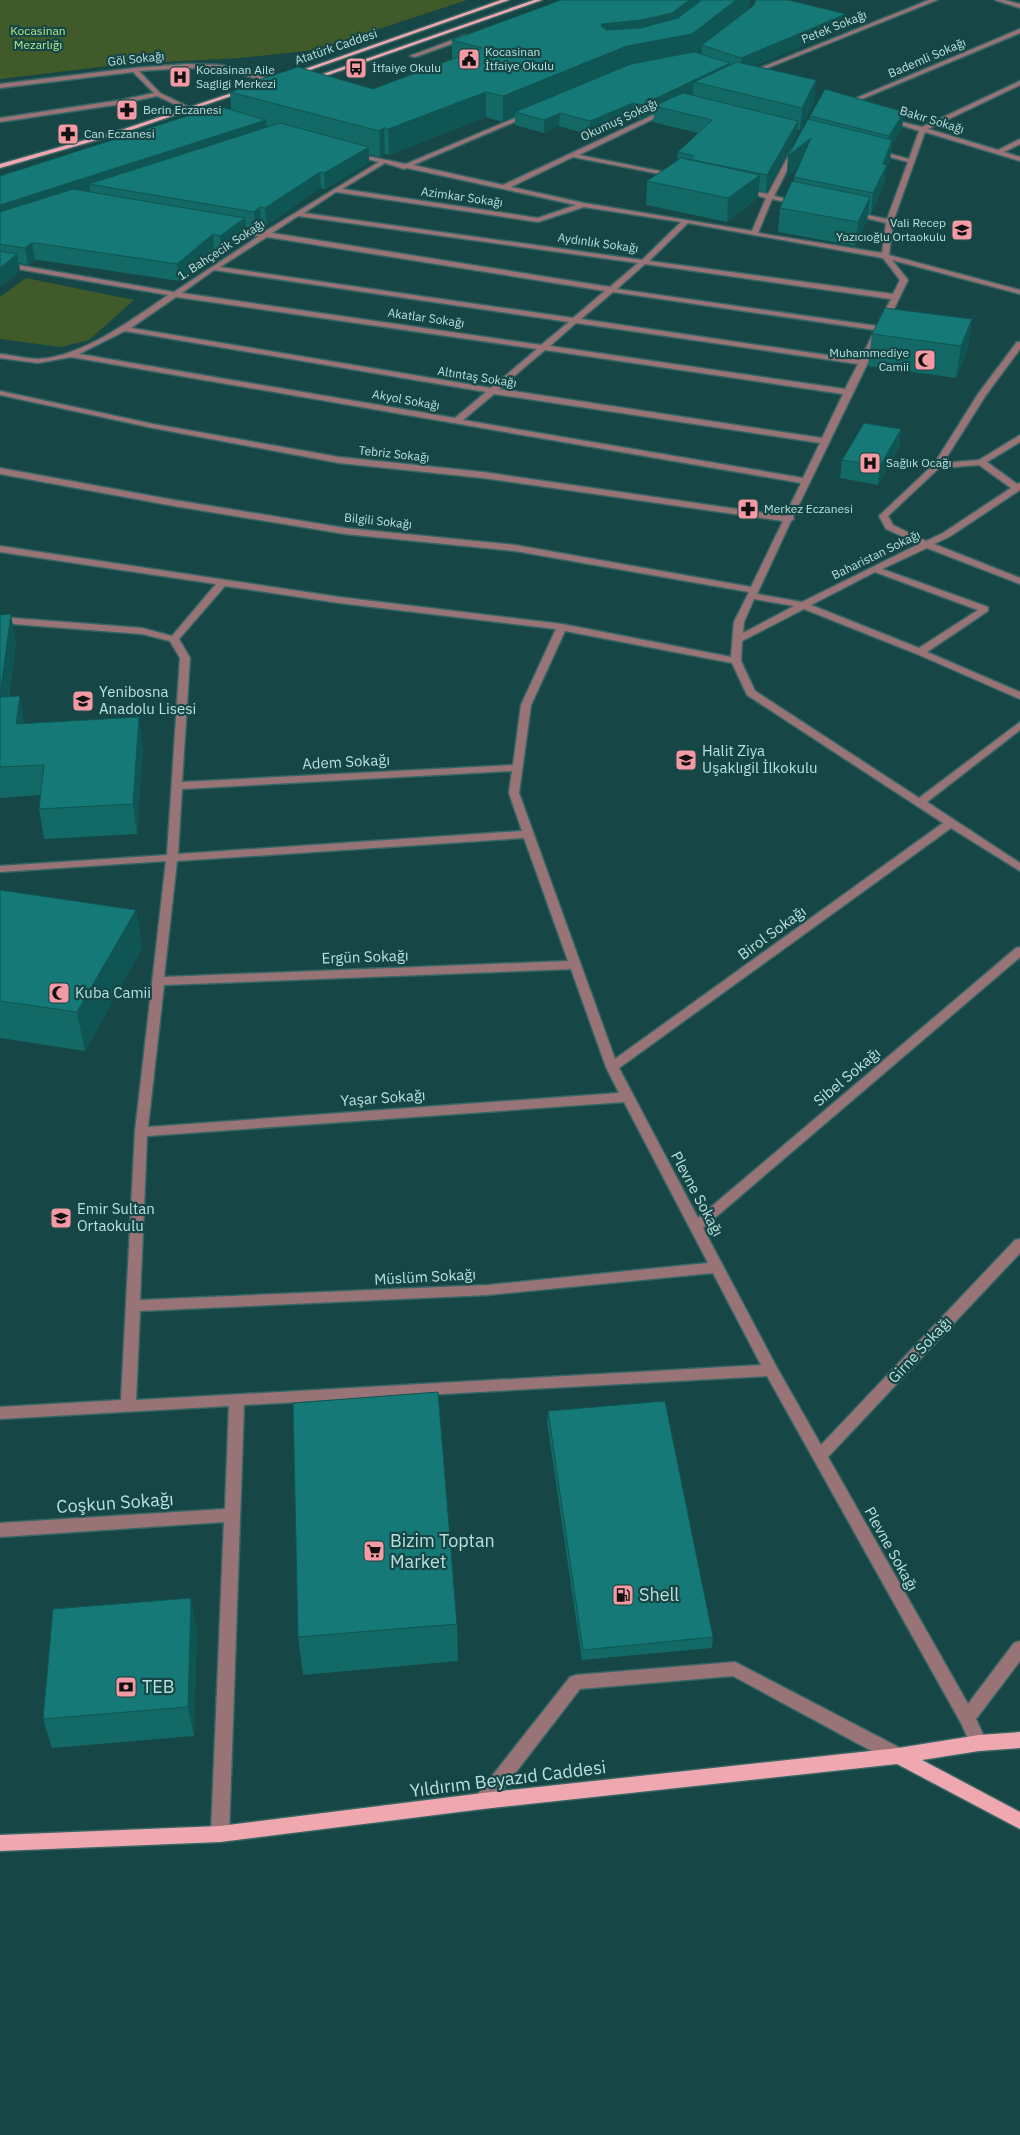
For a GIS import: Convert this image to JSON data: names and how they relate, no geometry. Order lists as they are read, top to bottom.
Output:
{
  "streets": {
    "main road": ["Atatürk Caddesi", "Yıldırım Beyazıd Caddesi"],
    "street": [
      "Petek Sokağı",
      "Bademli Sokağı",
      "Göl Sokağı",
      "Okumuş Sokağı",
      "Bakır Sokağı",
      "Azimkar Sokağı",
      "Aydınlık Sokağı",
      "1. Bahçecik Sokağı",
      "Akatlar Sokağı",
      "Altıntaş Sokağı",
      "Akyol Sokağı",
      "Tebriz Sokağı",
      "Bilgili Sokağı",
      "Baharistan Sokağı",
      "Adem Sokağı",
      "Birol Sokağı",
      "Ergün Sokağı",
      "Sibel Sokağı",
      "Yaşar Sokağı",
      "Plevne Sokağı",
      "Müslüm Sokağı",
      "Girne Sokağı",
      "Coşkun Sokağı"
    ]
  },
  "crossings": [
    ["Atatürk Caddesi", "Göl Sokağı"],
    ["Azimkar Sokağı", "1. Bahçecik Sokağı"],
    ["Aydınlık Sokağı", "1. Bahçecik Sokağı"],
    ["1. Bahçecik Sokağı", "Akatlar Sokağı"],
    ["1. Bahçecik Sokağı", "Altıntaş Sokağı"],
    ["1. Bahçecik Sokağı", "Akyol Sokağı"],
    ["Bilgili Sokağı", "Baharistan Sokağı"],
    ["Adem Sokağı", "Plevne Sokağı"],
    ["Birol Sokağı", "Plevne Sokağı"],
    ["Ergün Sokağı", "Plevne Sokağı"],
    ["Sibel Sokağı", "Plevne Sokağı"],
    ["Yaşar Sokağı", "Plevne Sokağı"],
    ["Plevne Sokağı", "Müslüm Sokağı"],
    ["Plevne Sokağı", "Girne Sokağı"],
    ["Plevne Sokağı", "Yıldırım Beyazıd Caddesi"]
  ],
  "parks": ["Kocasinan Mezarlığı"],
  "places": {
    "public building": ["Kocasinan İtfaiye Okulu"],
    "bus stop": ["İtfaiye Okulu"],
    "hospital": ["Kocasinan Aile Sagligi Merkezi", "Sağlık Ocağı"],
    "pharmacy": ["Berin Eczanesi", "Can Eczanesi", "Merkez Eczanesi"],
    "school or university": [
      "Vali Recep Yazıcıoğlu Ortaokulu",
      "Yenibosna Anadolu Lisesi",
      "Halit Ziya Uşaklıgil İlkokulu",
      "Emir Sultan Ortaokulu"
    ],
    "mosque": ["Muhammediye Camii", "Kuba Camii"],
    "supermarket": ["Bizim Toptan Market"],
    "fuel station": ["Shell"],
    "bank": ["TEB"]
  }
}
